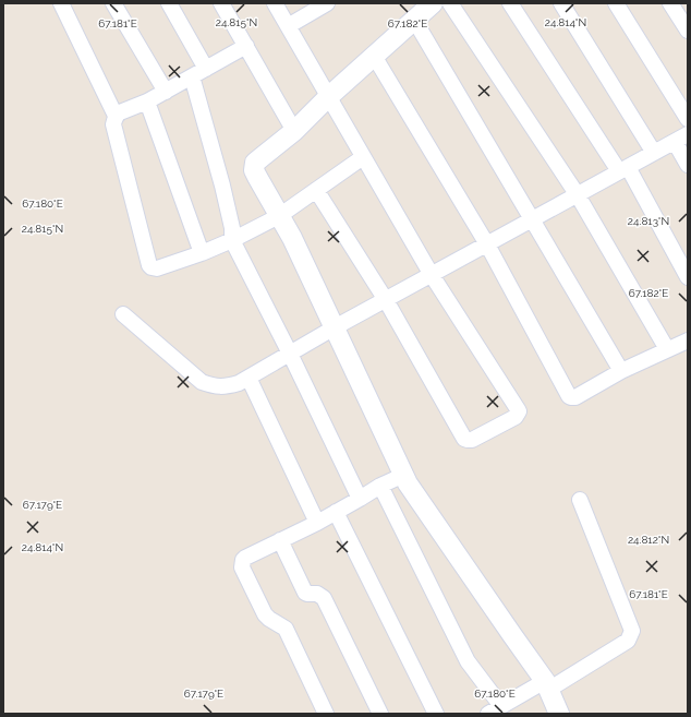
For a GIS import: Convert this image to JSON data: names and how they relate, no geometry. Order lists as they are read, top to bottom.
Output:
{
  "coordinates": [
    "24.815°N",
    "24.814°N",
    "67.181°E",
    "67.182°E",
    "67.180°E",
    "24.813°N",
    "67.179°E",
    "24.812°N"
  ]
}
